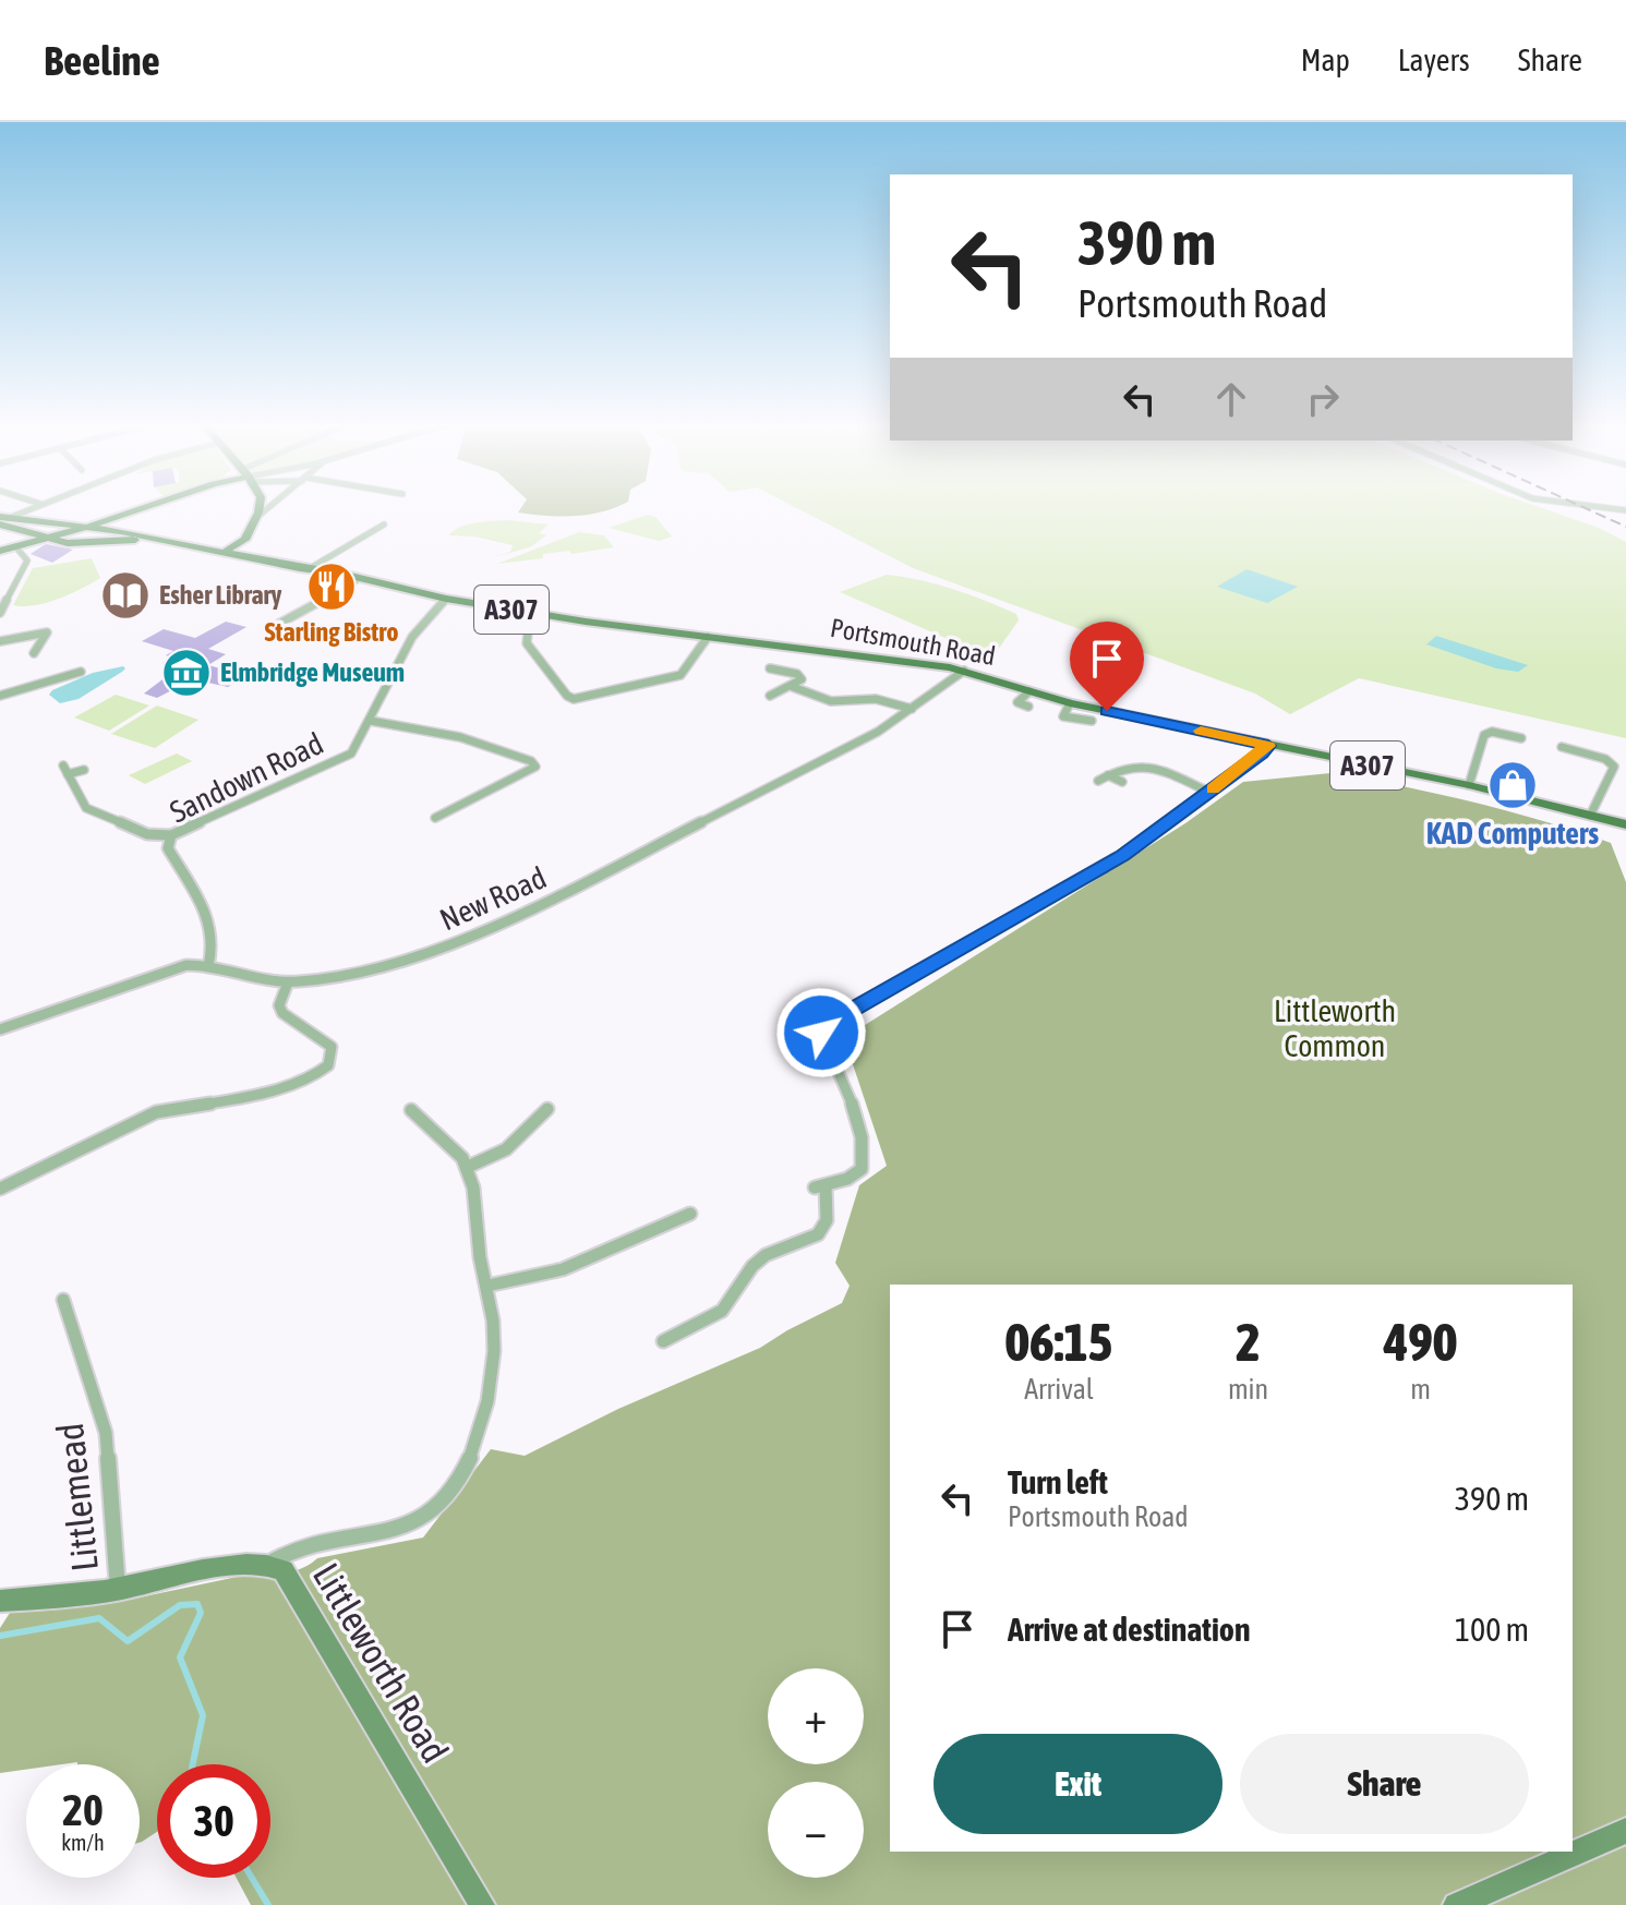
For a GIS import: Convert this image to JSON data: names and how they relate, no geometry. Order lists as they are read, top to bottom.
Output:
{
  "streets": {
    "main road": ["A307", "Portsmouth Road"],
    "street": [
      "Sandown Road",
      "New Road",
      "Littlemead",
      "Littleworth Road"
    ]
  },
  "crossings": [
    ["A307", "Portsmouth Road"],
    ["Portsmouth Road", "Sandown Road"],
    ["Portsmouth Road", "New Road"],
    ["Sandown Road", "New Road"],
    ["Littlemead", "Littleworth Road"]
  ],
  "parks": ["Littleworth Common"],
  "places": {
    "restaurant": ["Starling Bistro"],
    "library": ["Esher Library"],
    "museum": ["Elmbridge Museum"],
    "shop": ["KAD Computers"]
  },
  "page": {
    "header": "Beeline",
    "nav": ["Map", "Layers", "Share"],
    "turn": ["390 m", "Portsmouth Road"],
    "eta": [
      "06:15",
      "Arrival",
      "2",
      "min",
      "490",
      "m"
    ],
    "list": [
      {
        "name": "Turn left",
        "note": "Portsmouth Road",
        "value": "390 m"
      },
      {
        "name": "Arrive at destination",
        "value": "100 m"
      }
    ],
    "map_buttons": ["+", "−"],
    "buttons": ["Exit", "Share"],
    "speed": "20 km/h",
    "limit": "30"
  }
}
